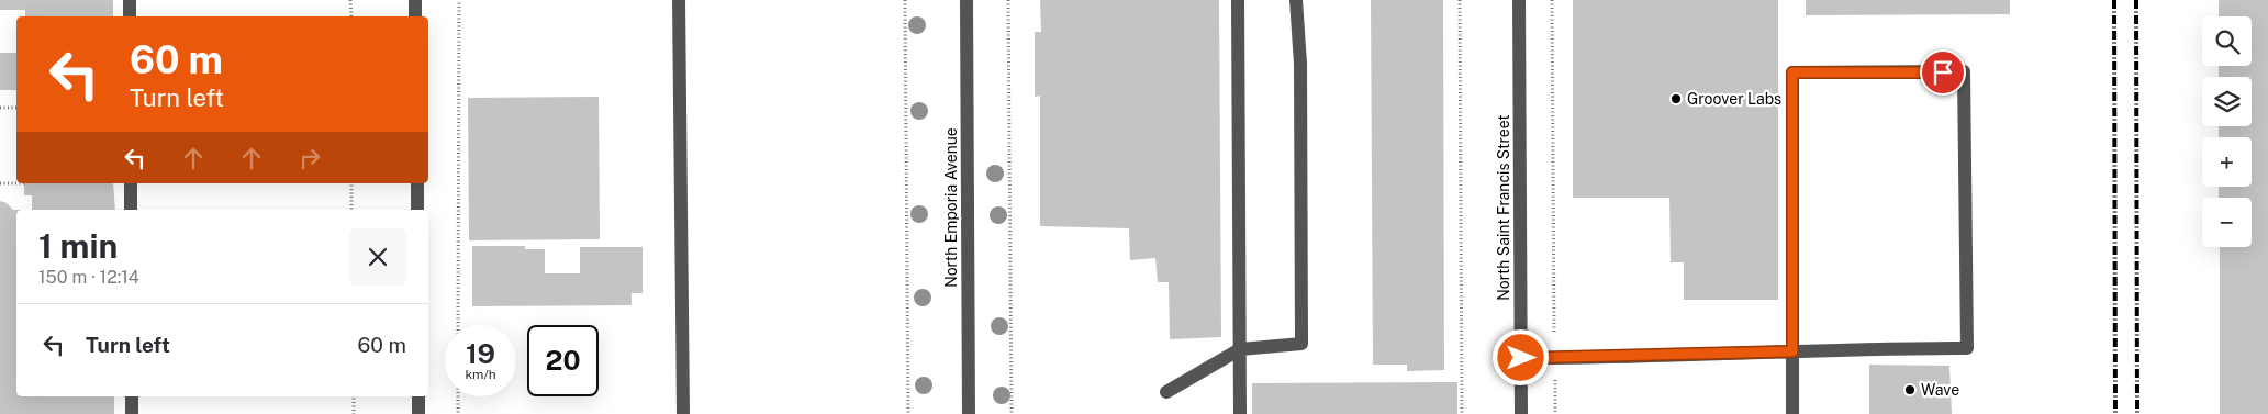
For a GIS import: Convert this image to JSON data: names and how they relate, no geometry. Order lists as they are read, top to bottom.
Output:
{
  "streets": {
    "street": ["North Emporia Avenue", "North Saint Francis Street"]
  },
  "places": ["Groover Labs", "Wave"],
  "page": {
    "map_buttons": ["+", "−"],
    "turn": ["60 m", "Turn left"],
    "heading": ["1 min", "150 m · 12:14"],
    "list": [
      {
        "name": "Turn left",
        "value": "60 m"
      }
    ],
    "speed": "19 km/h",
    "limit": "20"
  }
}
